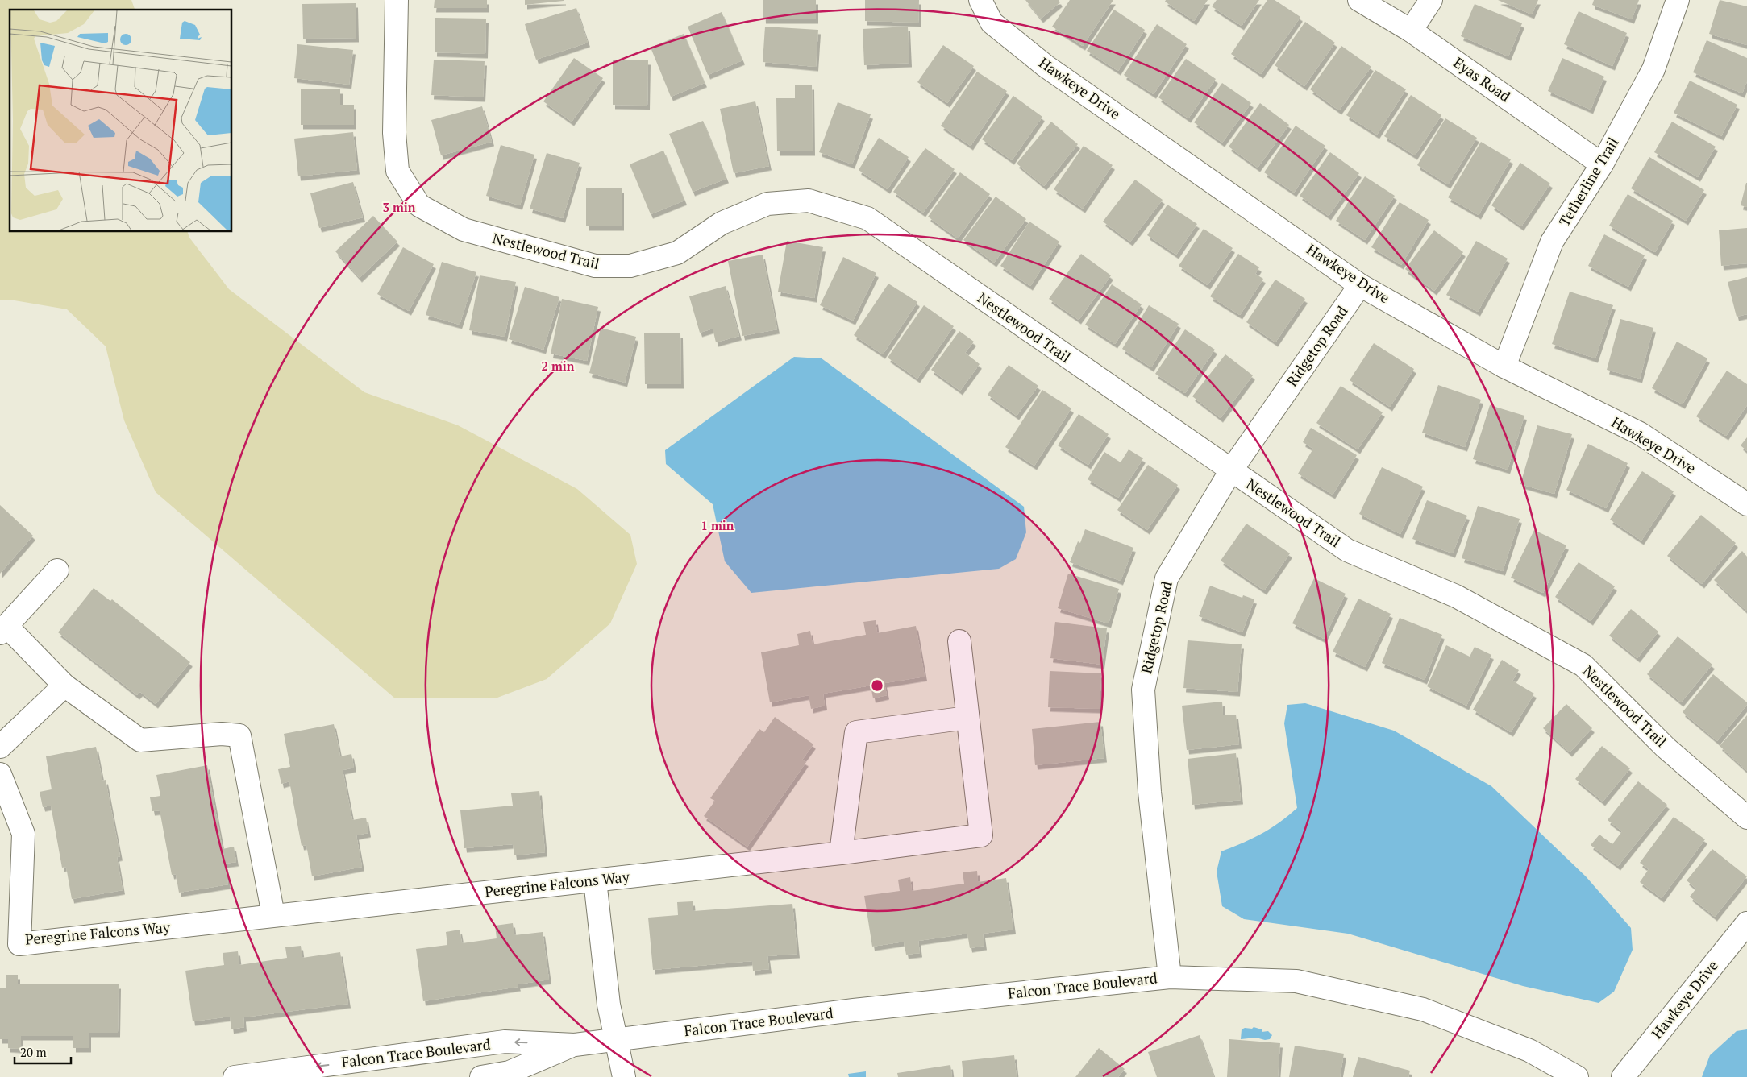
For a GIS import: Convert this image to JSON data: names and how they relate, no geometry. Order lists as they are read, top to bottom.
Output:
{
  "streets": {
    "street": [
      "Eyas Road",
      "Hawkeye Drive",
      "Tetherline Trail",
      "Nestlewood Trail",
      "Ridgetop Road",
      "Peregrine Falcons Way",
      "Falcon Trace Boulevard"
    ]
  },
  "crossings": [
    ["Eyas Road", "Tetherline Trail"],
    ["Hawkeye Drive", "Tetherline Trail"],
    ["Hawkeye Drive", "Ridgetop Road"],
    ["Nestlewood Trail", "Ridgetop Road"],
    ["Ridgetop Road", "Falcon Trace Boulevard"]
  ],
  "scale_bar": "20 m",
  "rings": ["3 min", "2 min", "1 min"]
}
